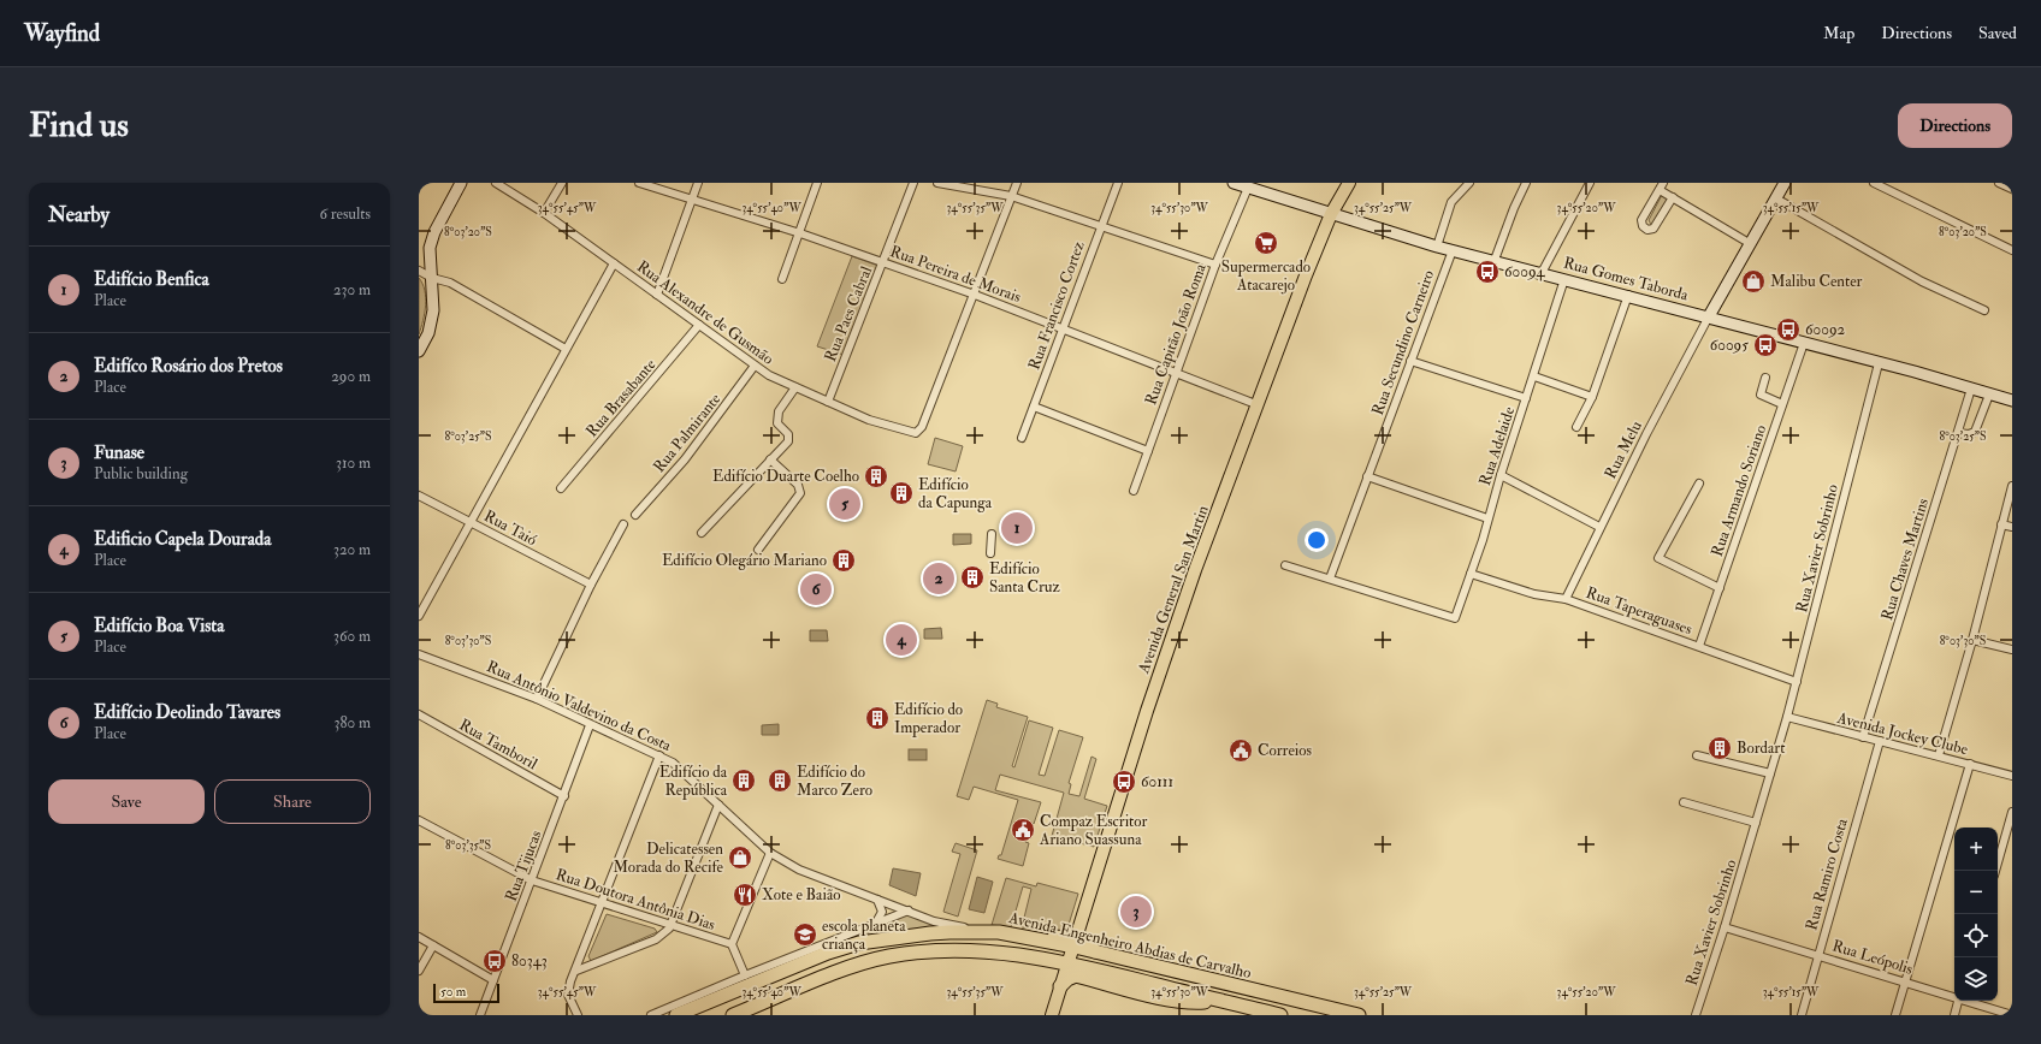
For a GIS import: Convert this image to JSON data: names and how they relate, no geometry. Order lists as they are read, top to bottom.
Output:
{
  "streets": {
    "highway": ["Avenida Engenheiro Abdias de Carvalho"],
    "main road": ["Rua Gomes Taborda", "Avenida General San Martin"],
    "street": [
      "Rua Pereira de Morais",
      "Rua Francisco Cortez",
      "Rua Alexandre de Gusmão",
      "Rua Paes Cabral",
      "Rua Capitão João Roma",
      "Rua Secundino Carneiro",
      "Rua Brasabante",
      "Rua Palmirante",
      "Rua Adelaide",
      "Rua Melu",
      "Rua Armando Soriano",
      "Rua Taió",
      "Rua Xavier Sobrinho",
      "Rua Chaves Martins",
      "Rua Taperaguases",
      "Rua Antônio Valdevino da Costa",
      "Avenida Jockey Clube",
      "Rua Tamboril",
      "Rua Tijucas",
      "Rua Ramiro Costa",
      "Rua Doutora Antônia Dias",
      "Rua Leópolis"
    ]
  },
  "crossings": [
    ["Rua Pereira de Morais", "Rua Francisco Cortez"],
    ["Rua Pereira de Morais", "Rua Alexandre de Gusmão"],
    ["Rua Pereira de Morais", "Rua Paes Cabral"],
    ["Rua Pereira de Morais", "Rua Capitão João Roma"],
    ["Rua Pereira de Morais", "Avenida General San Martin"],
    ["Rua Gomes Taborda", "Rua Capitão João Roma"],
    ["Rua Gomes Taborda", "Rua Secundino Carneiro"],
    ["Rua Gomes Taborda", "Rua Adelaide"],
    ["Rua Gomes Taborda", "Rua Melu"],
    ["Rua Gomes Taborda", "Rua Armando Soriano"],
    ["Rua Gomes Taborda", "Rua Xavier Sobrinho"],
    ["Rua Gomes Taborda", "Rua Chaves Martins"],
    ["Rua Gomes Taborda", "Avenida General San Martin"],
    ["Rua Alexandre de Gusmão", "Rua Paes Cabral"],
    ["Rua Alexandre de Gusmão", "Rua Brasabante"],
    ["Rua Alexandre de Gusmão", "Rua Palmirante"],
    ["Rua Secundino Carneiro", "Rua Adelaide"],
    ["Rua Adelaide", "Rua Taperaguases"],
    ["Rua Melu", "Rua Taperaguases"],
    ["Rua Armando Soriano", "Rua Taperaguases"],
    ["Rua Xavier Sobrinho", "Rua Taperaguases"],
    ["Rua Xavier Sobrinho", "Avenida Jockey Clube"],
    ["Rua Xavier Sobrinho", "Rua Leópolis"],
    ["Rua Chaves Martins", "Avenida Jockey Clube"],
    ["Avenida General San Martin", "Avenida Engenheiro Abdias de Carvalho"],
    ["Rua Antônio Valdevino da Costa", "Rua Tijucas"],
    ["Rua Antônio Valdevino da Costa", "Rua Doutora Antônia Dias"],
    ["Rua Antônio Valdevino da Costa", "Avenida Engenheiro Abdias de Carvalho"],
    ["Avenida Jockey Clube", "Rua Ramiro Costa"],
    ["Rua Tamboril", "Rua Tijucas"],
    ["Rua Tijucas", "Rua Doutora Antônia Dias"],
    ["Rua Ramiro Costa", "Rua Leópolis"]
  ],
  "places": {
    "supermarket": ["Supermercado Atacarejo"],
    "bus stop": [
      "60094",
      "60092",
      "60095",
      "60111",
      "80343"
    ],
    "shop": ["Malibu Center", "Delicatessen Morada do Recife"],
    "building": [
      "Edifício Duarte Coelho",
      "Edifício da Capunga",
      "Edifício Olegário Mariano",
      "Edifício Santa Cruz",
      "Edifício do Imperador",
      "Bordart",
      "Edifício da República",
      "Edifício do Marco Zero"
    ],
    "public building": ["Correios", "Compaz Escritor Ariano Suassuna"],
    "restaurant": ["Xote e Baião"],
    "school or university": ["escola planeta criança"]
  },
  "scale_bar": "50 m",
  "page": {
    "header": "Wayfind",
    "nav": ["Map", "Directions", "Saved"],
    "buttons": [
      "Directions",
      ["Save", "Share"]
    ],
    "title": "Find us",
    "heading": ["Nearby", "6 results"],
    "list": [
      {
        "mark": "1",
        "name": "Edifício Benfica",
        "note": "Place",
        "value": "230 m"
      },
      {
        "mark": "2",
        "name": "Edifíco Rosário dos Pretos",
        "note": "Place",
        "value": "290 m"
      },
      {
        "mark": "3",
        "name": "Funase",
        "note": "Public building",
        "value": "310 m"
      },
      {
        "mark": "4",
        "name": "Edificio Capela Dourada",
        "note": "Place",
        "value": "320 m"
      },
      {
        "mark": "5",
        "name": "Edifício Boa Vista",
        "note": "Place",
        "value": "360 m"
      },
      {
        "mark": "6",
        "name": "Edifício Deolindo Tavares",
        "note": "Place",
        "value": "380 m"
      }
    ],
    "pins": [
      "5",
      "1",
      "2",
      "6",
      "4",
      "3"
    ],
    "map_buttons": ["+", "−"],
    "scale": "50 m"
  },
  "coordinates": [
    "34°55'45\"W",
    "34°55'40\"W",
    "34°55'35\"W",
    "34°55'30\"W",
    "34°55'25\"W",
    "34°55'20\"W",
    "34°55'15\"W",
    "8°03'20\"S",
    "8°03'25\"S",
    "8°03'30\"S",
    "8°03'35\"S"
  ]
}
